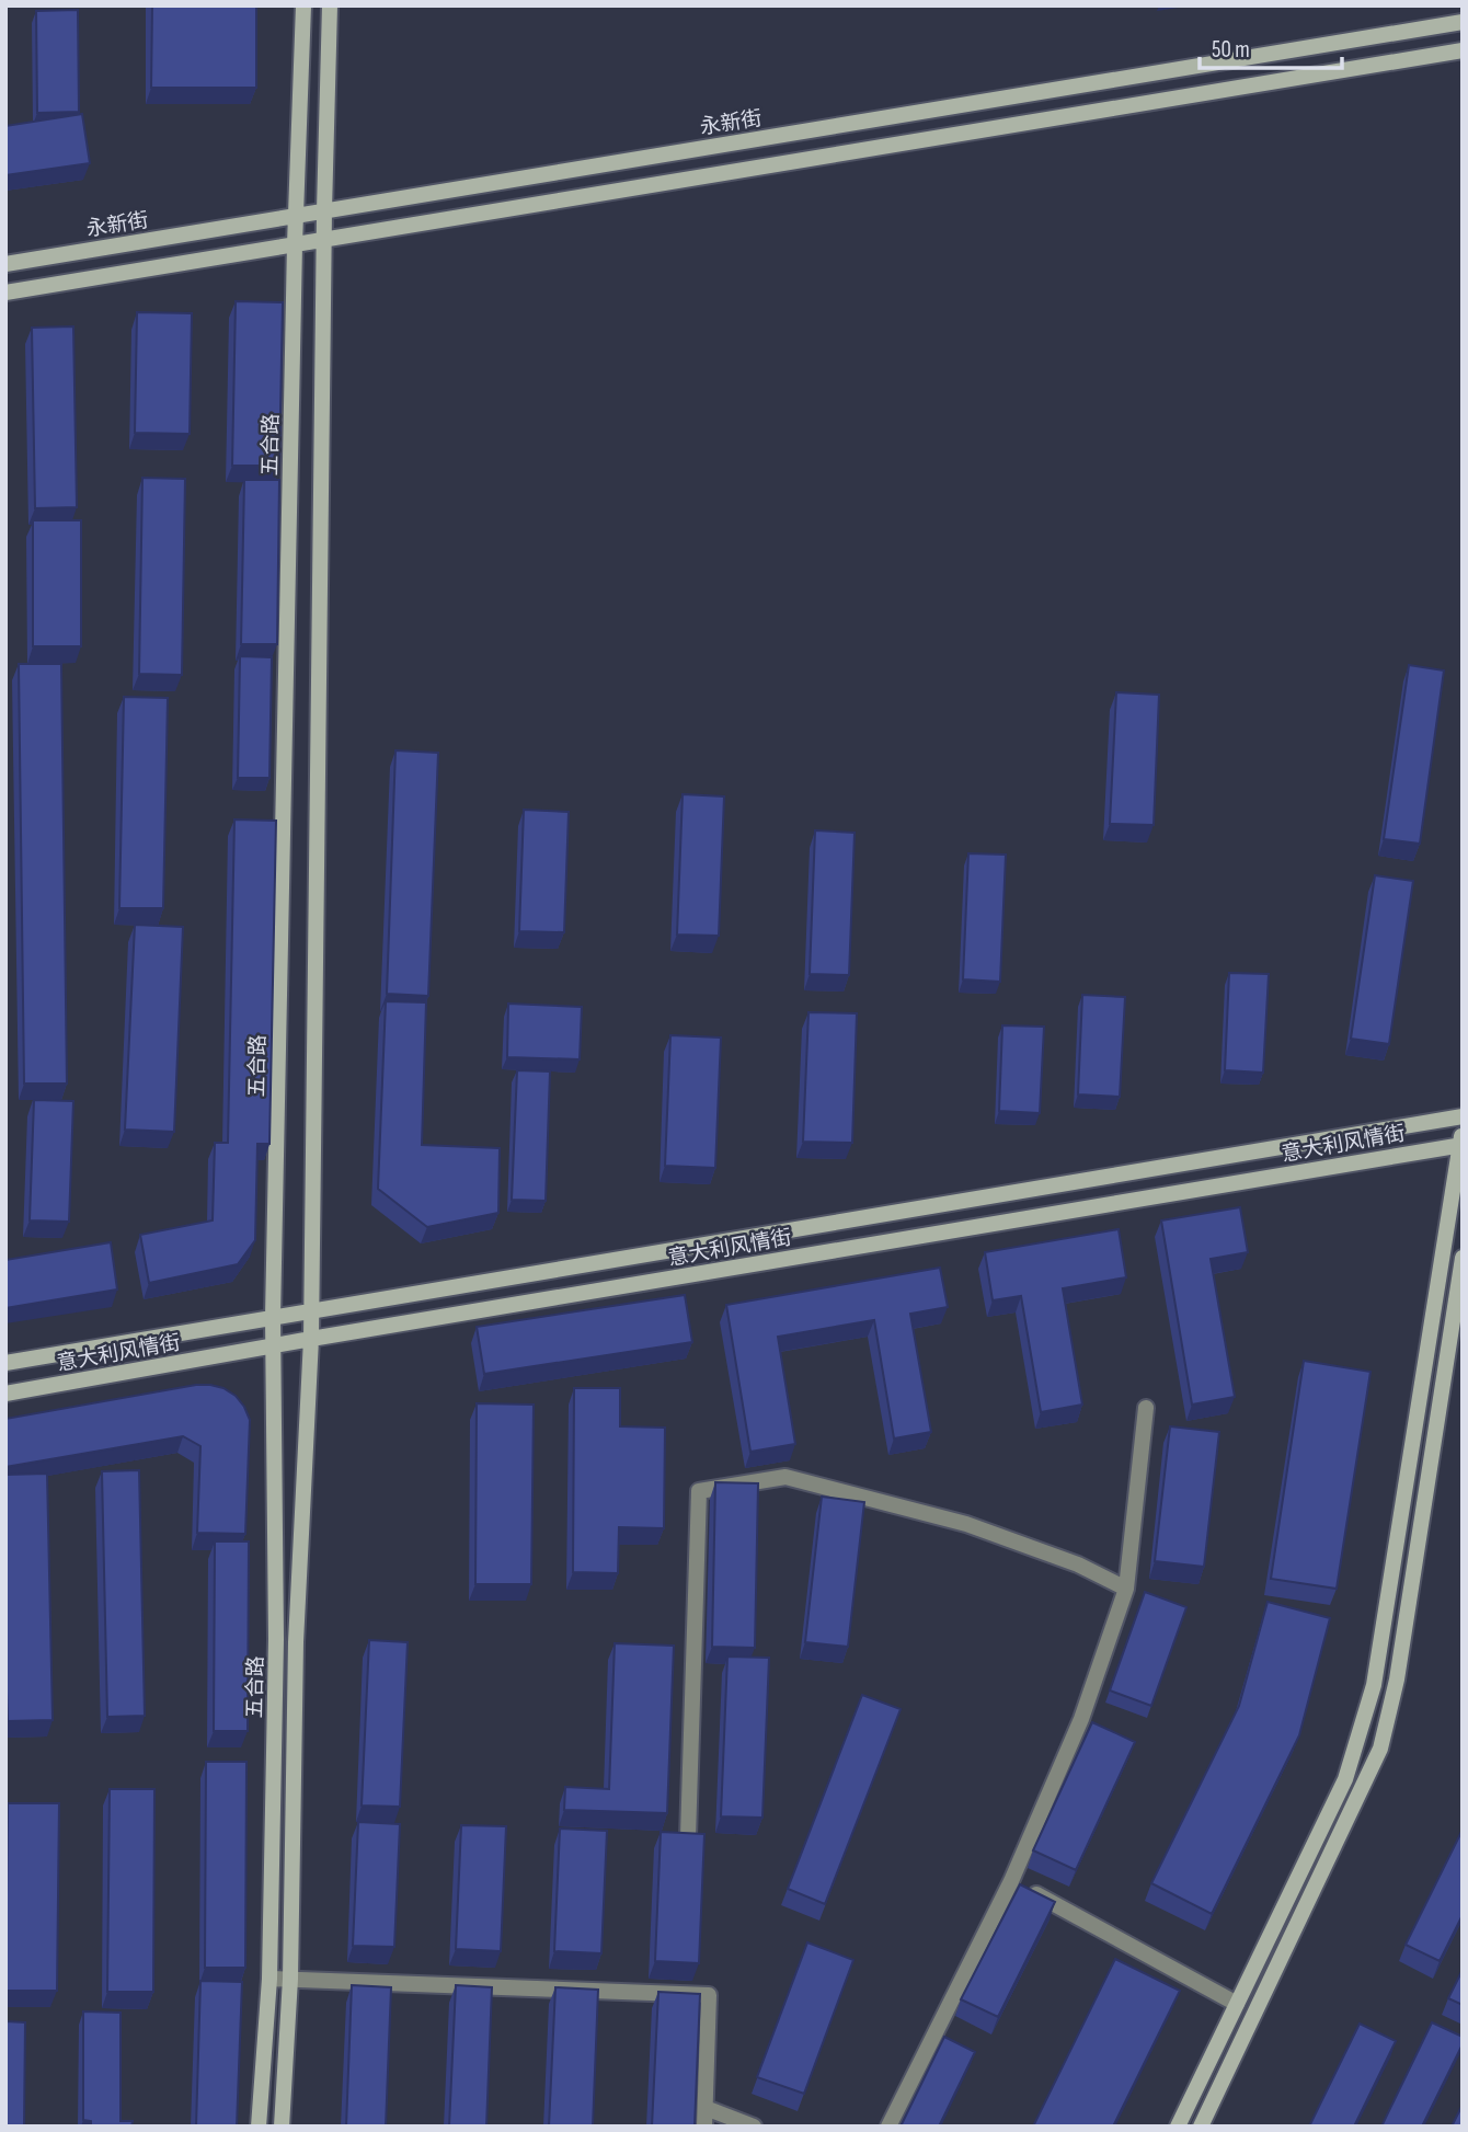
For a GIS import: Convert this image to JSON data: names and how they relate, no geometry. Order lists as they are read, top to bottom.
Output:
{
  "streets": {
    "street": ["永新街", "五合路", "意大利风情街"]
  },
  "crossings": [
    ["永新街", "五合路"],
    ["五合路", "意大利风情街"]
  ],
  "scale_bar": "50 m"
}
